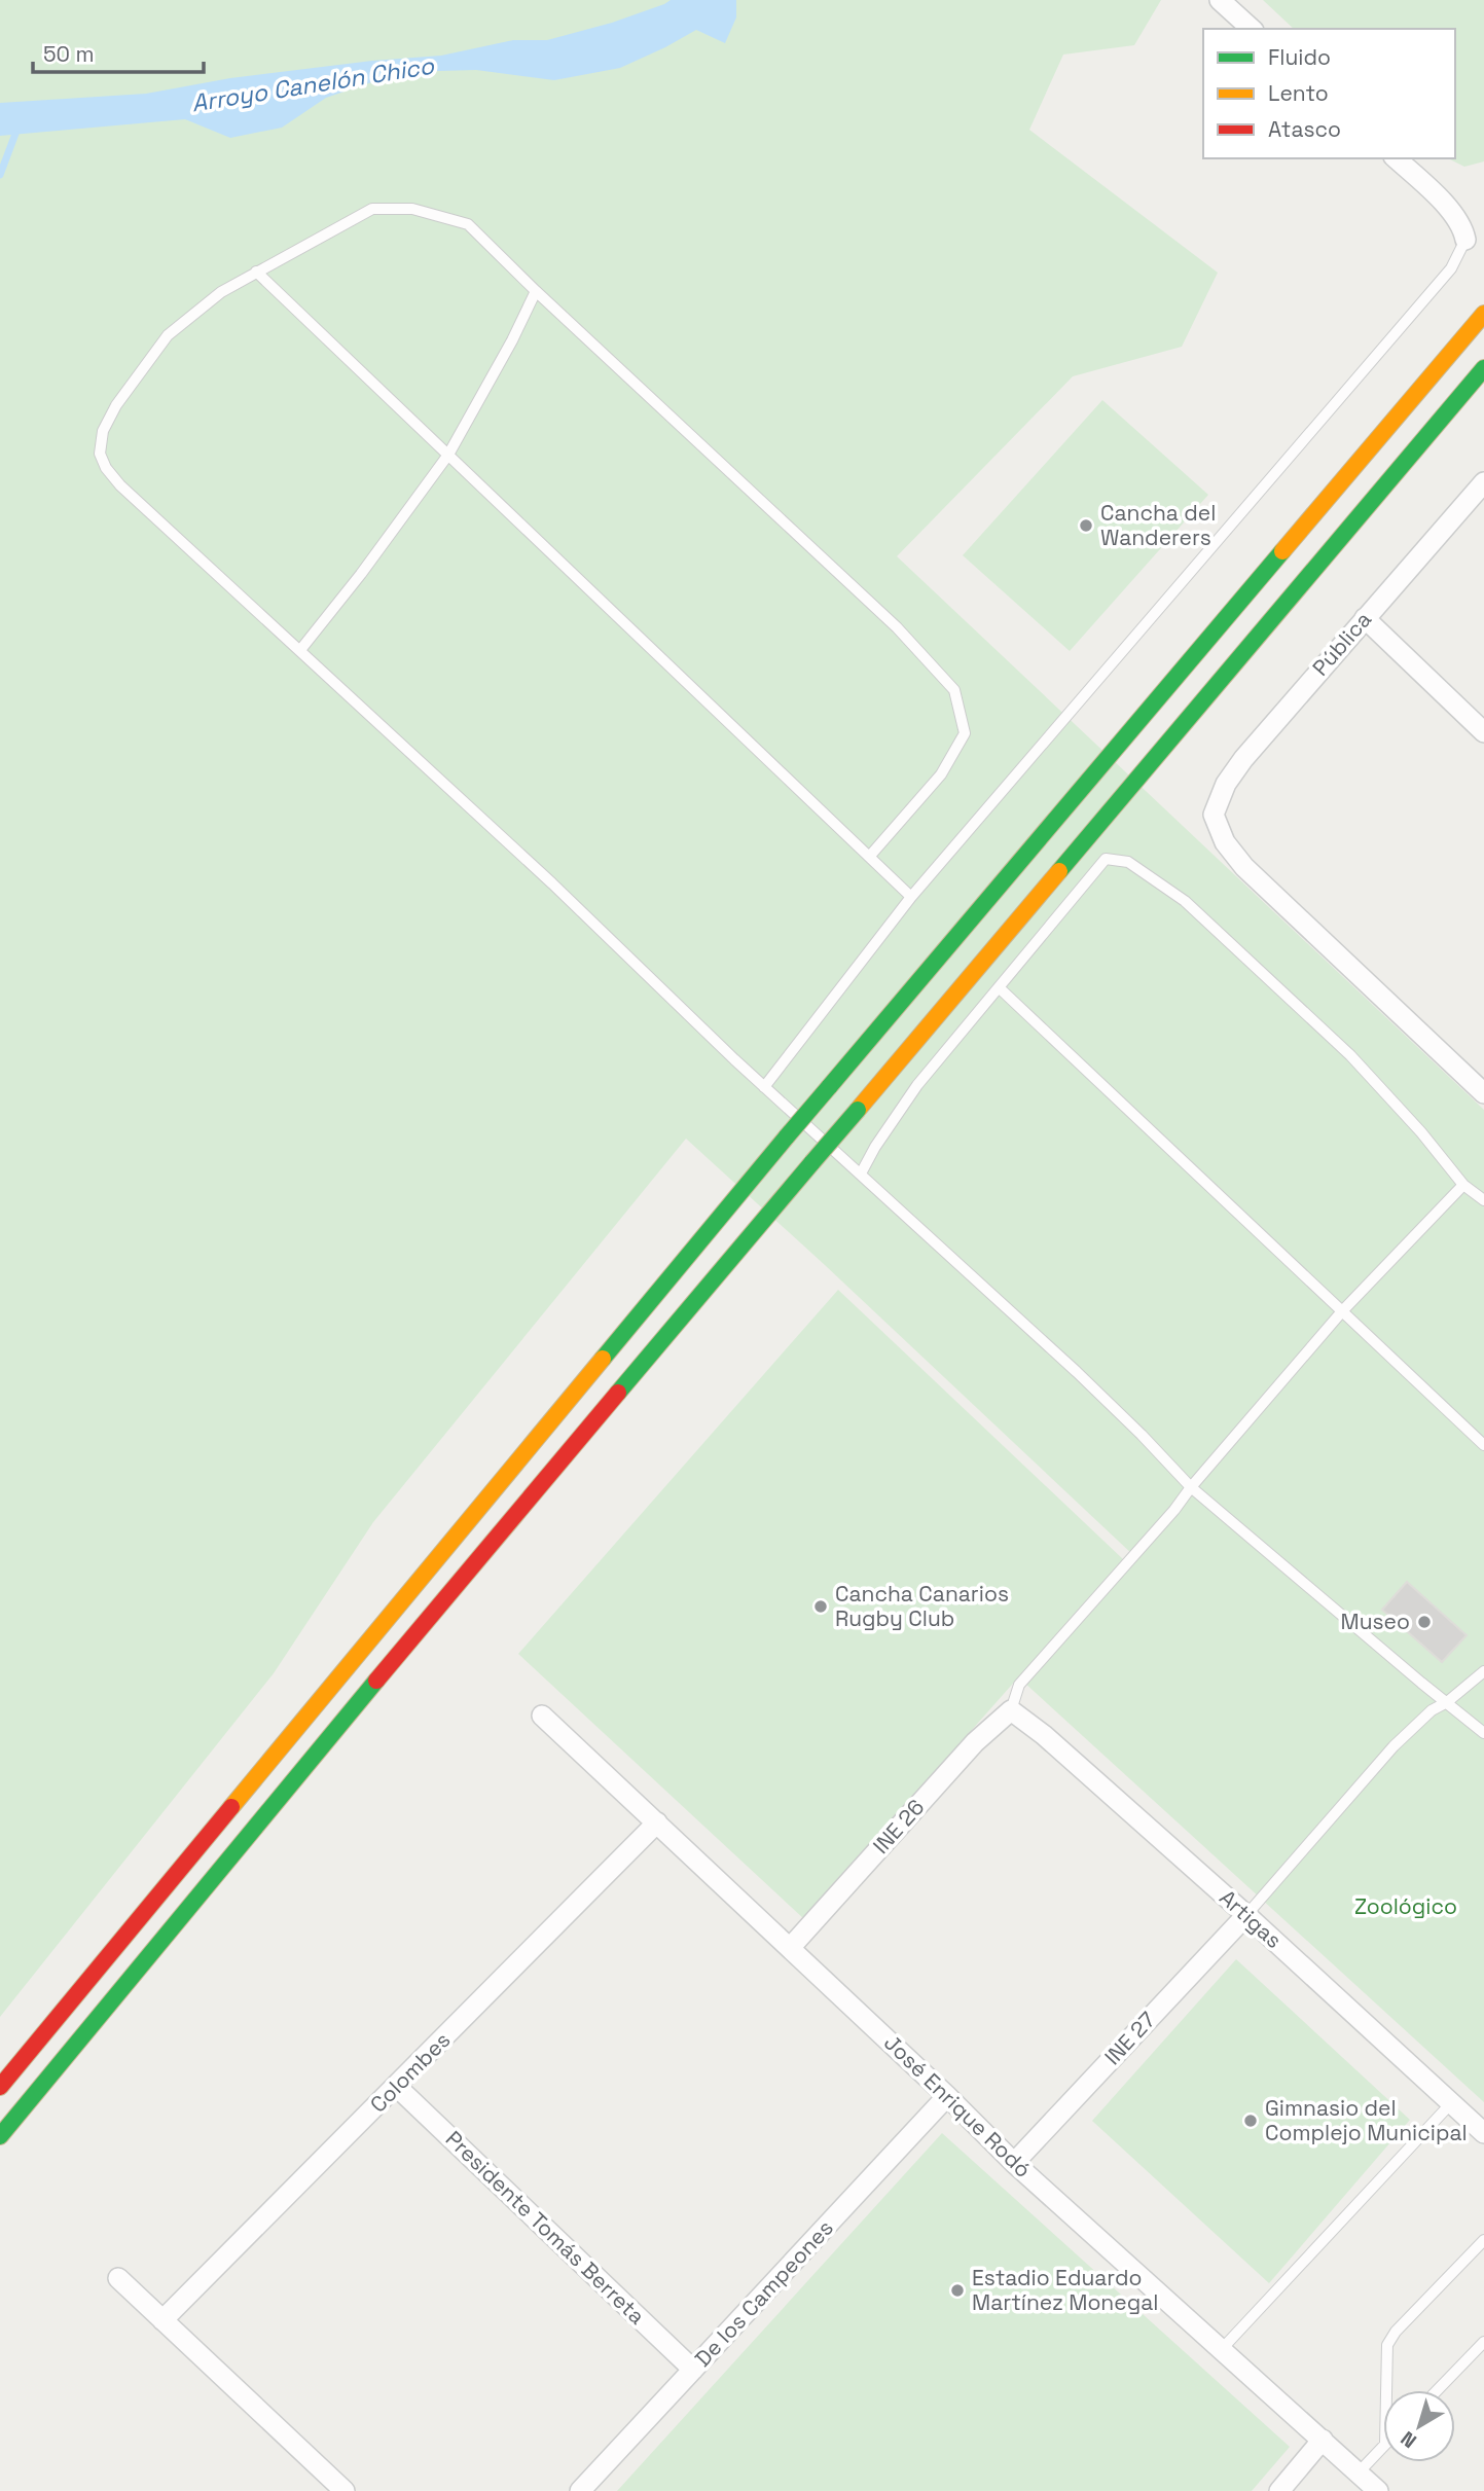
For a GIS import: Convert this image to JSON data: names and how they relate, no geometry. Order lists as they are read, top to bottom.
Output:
{
  "streets": {
    "street": [
      "Pública",
      "INE 26",
      "Artigas",
      "INE 27",
      "Colombes",
      "José Enrique Rodó",
      "Presidente Tomás Berreta",
      "De los Campeones"
    ]
  },
  "crossings": [
    ["INE 26", "Artigas"],
    ["INE 26", "José Enrique Rodó"],
    ["Artigas", "INE 27"],
    ["INE 27", "José Enrique Rodó"],
    ["Colombes", "José Enrique Rodó"],
    ["Colombes", "Presidente Tomás Berreta"],
    ["José Enrique Rodó", "De los Campeones"],
    ["Presidente Tomás Berreta", "De los Campeones"]
  ],
  "water": ["Arroyo Canelón Chico"],
  "parks": ["Zoológico"],
  "places": [
    "Cancha del Wanderers",
    "Cancha Canarios Rugby Club",
    "Museo",
    "Gimnasio del Complejo Municipal",
    "Estadio Eduardo Martínez Monegal"
  ],
  "legend": ["Fluido", "Lento", "Atasco"],
  "scale_bar": "50 m",
  "north": "bottom left"
}
